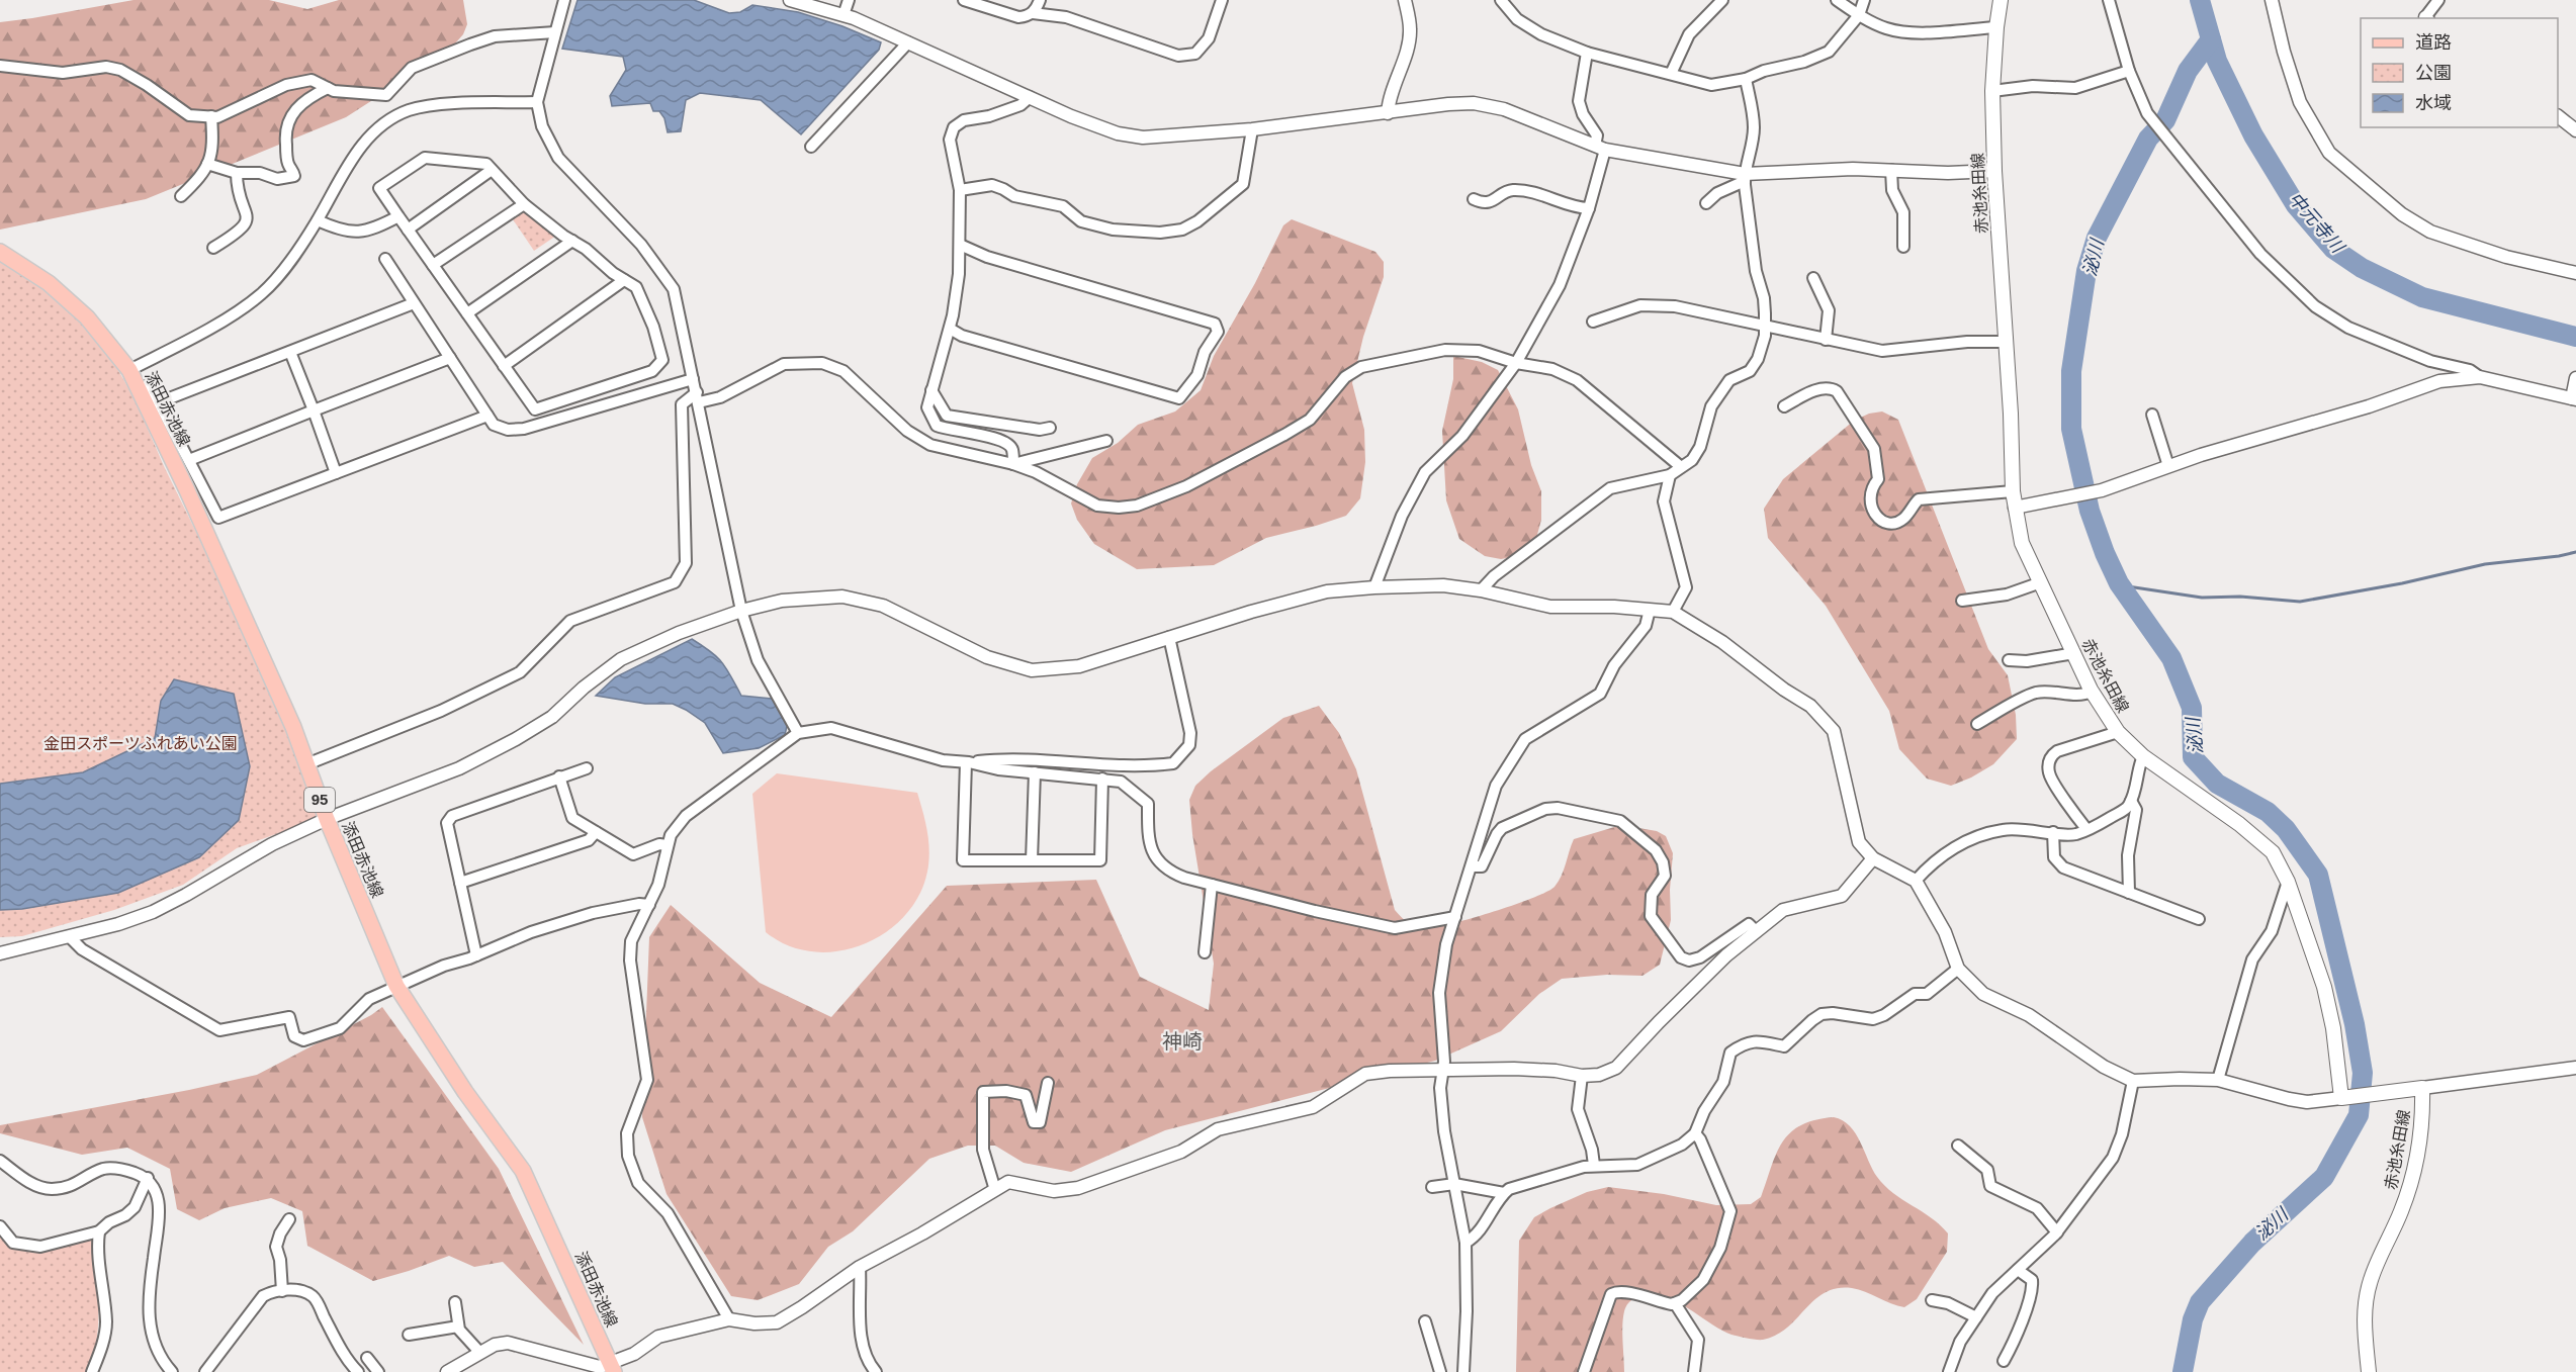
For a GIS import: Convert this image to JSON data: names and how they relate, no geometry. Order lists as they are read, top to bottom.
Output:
{
  "streets": {
    "main road": ["赤池糸田線", "添田赤池線", "95"]
  },
  "districts": ["神崎"],
  "water": ["中元寺川", "泌川"],
  "parks": ["金田スポーツふれあい公園"],
  "legend": ["道路", "公園", "水域"]
}
